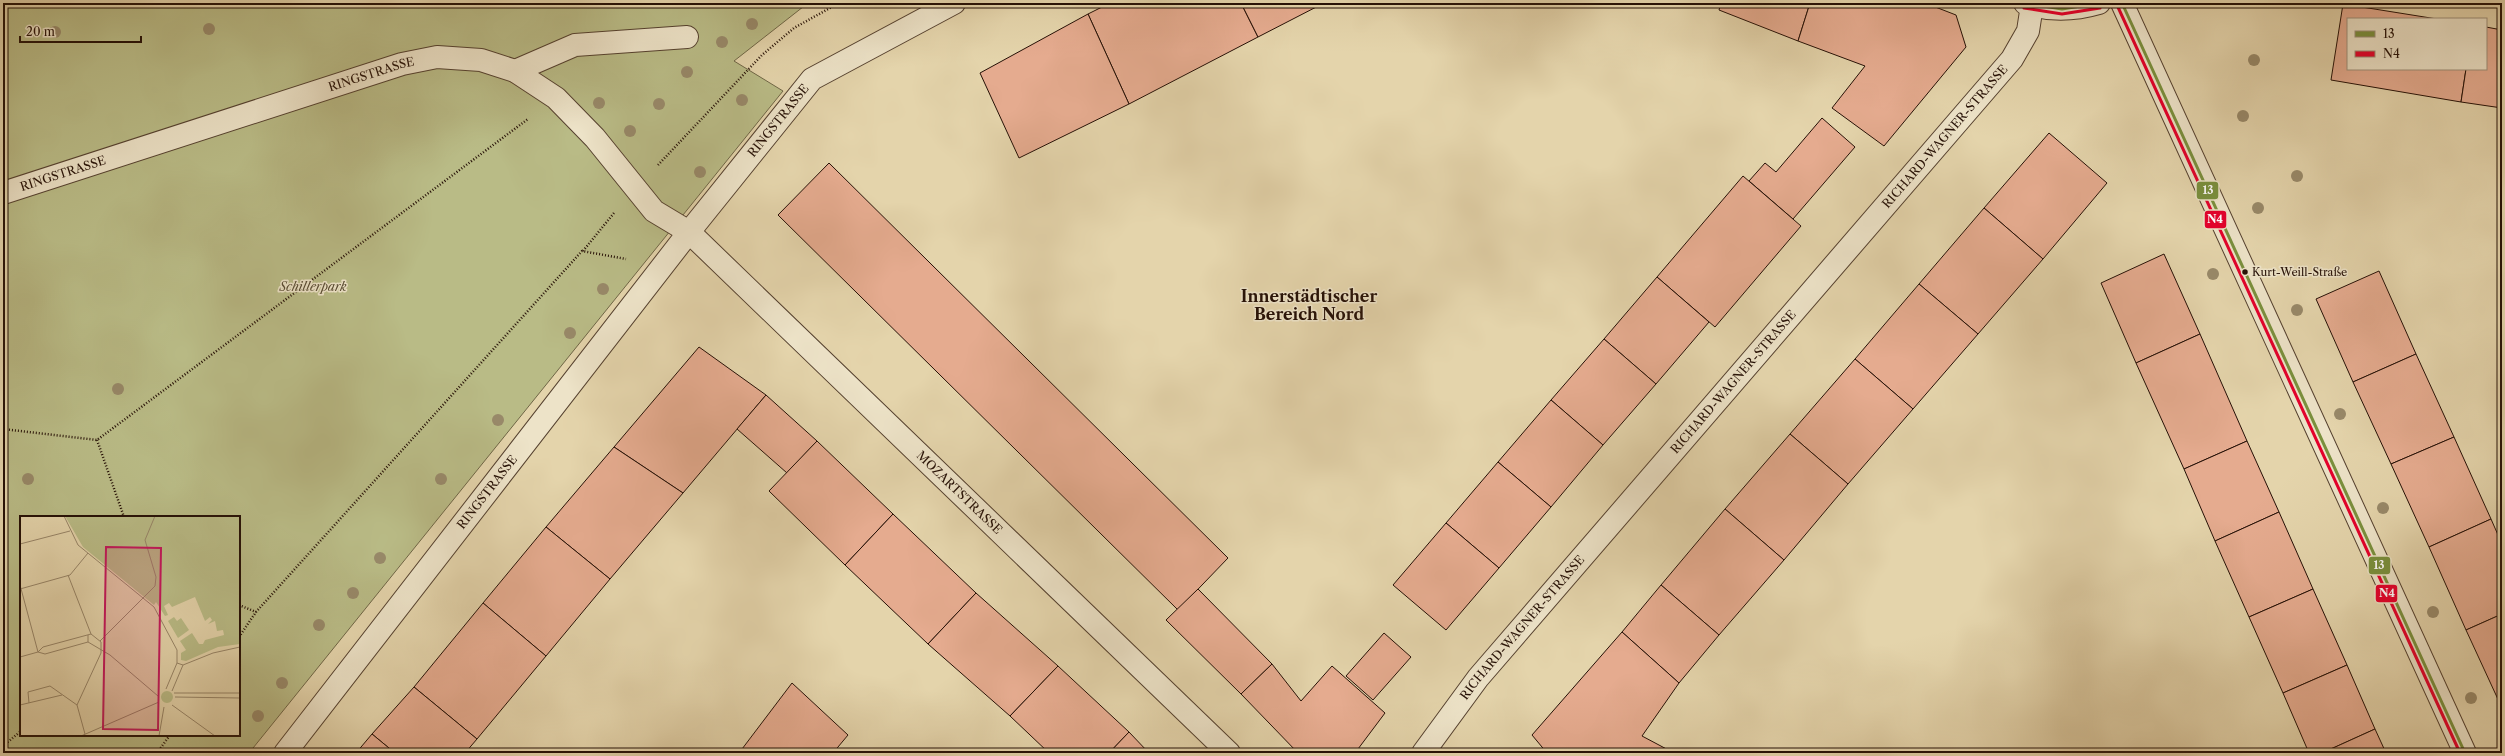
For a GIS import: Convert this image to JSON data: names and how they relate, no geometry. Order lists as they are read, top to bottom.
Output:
{
  "streets": {
    "street": ["RINGSTRASSE", "RICHARD-WAGNER-STRASSE", "MOZARTSTRASSE"]
  },
  "crossings": [
    ["RINGSTRASSE", "MOZARTSTRASSE"]
  ],
  "districts": ["Innerstädtischer Bereich Nord"],
  "parks": ["Schillerpark"],
  "places": ["Kurt-Weill-Straße"],
  "lines": ["transit line 13", "transit line N4"],
  "legend": ["13", "N4"],
  "scale_bar": "20 m"
}
